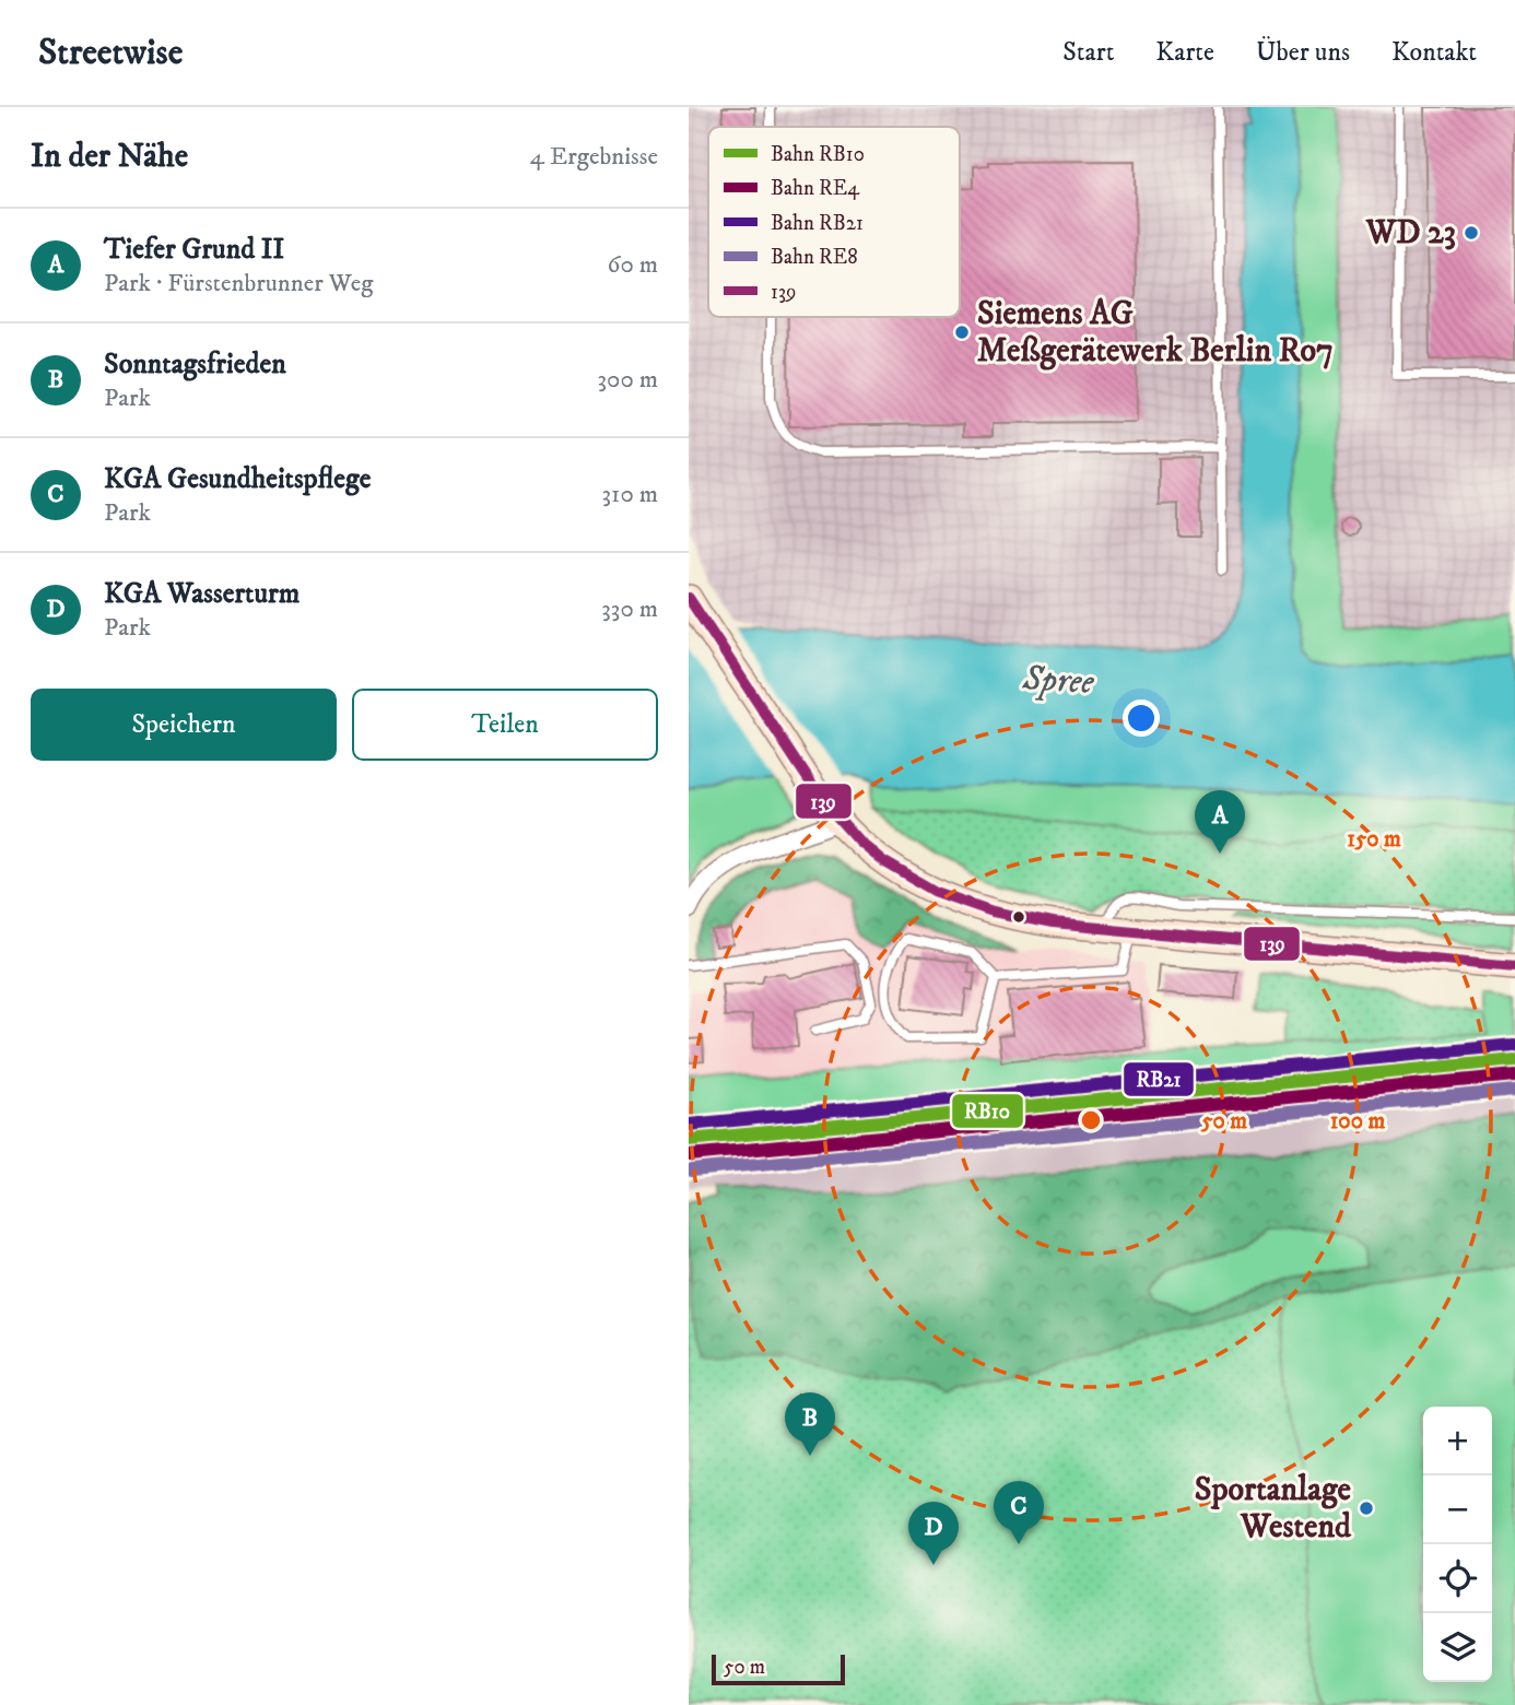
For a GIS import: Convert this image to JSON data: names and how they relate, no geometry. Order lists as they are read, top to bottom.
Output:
{
  "water": ["Spree"],
  "places": ["WD 23", "Siemens AG Meßgerätewerk Berlin Ro7", "Sportanlage Westend"],
  "lines": [
    "transit line 139",
    "rail line RB21",
    "rail line RB10",
    "rail line RE4",
    "rail line RE8"
  ],
  "legend": [
    "Bahn RB10",
    "Bahn RE4",
    "Bahn RB21",
    "Bahn RE8",
    "139"
  ],
  "scale_bar": "50 m",
  "page": {
    "header": "Streetwise",
    "nav": [
      "Start",
      "Karte",
      "Über uns",
      "Kontakt"
    ],
    "heading": ["In der Nähe", "4 Ergebnisse"],
    "list": [
      {
        "mark": "A",
        "name": "Tiefer Grund II",
        "note": "Park · Fürstenbrunner Weg",
        "value": "60 m"
      },
      {
        "mark": "B",
        "name": "Sonntagsfrieden",
        "note": "Park",
        "value": "300 m"
      },
      {
        "mark": "C",
        "name": "KGA Gesundheitspflege",
        "note": "Park",
        "value": "310 m"
      },
      {
        "mark": "D",
        "name": "KGA Wasserturm",
        "note": "Park",
        "value": "330 m"
      }
    ],
    "buttons": ["Speichern", "Teilen"],
    "pins": [
      "A",
      "B",
      "C",
      "D"
    ],
    "map_buttons": ["+", "−"],
    "scale": "50 m"
  },
  "rings": ["150 m", "50 m", "100 m"]
}
